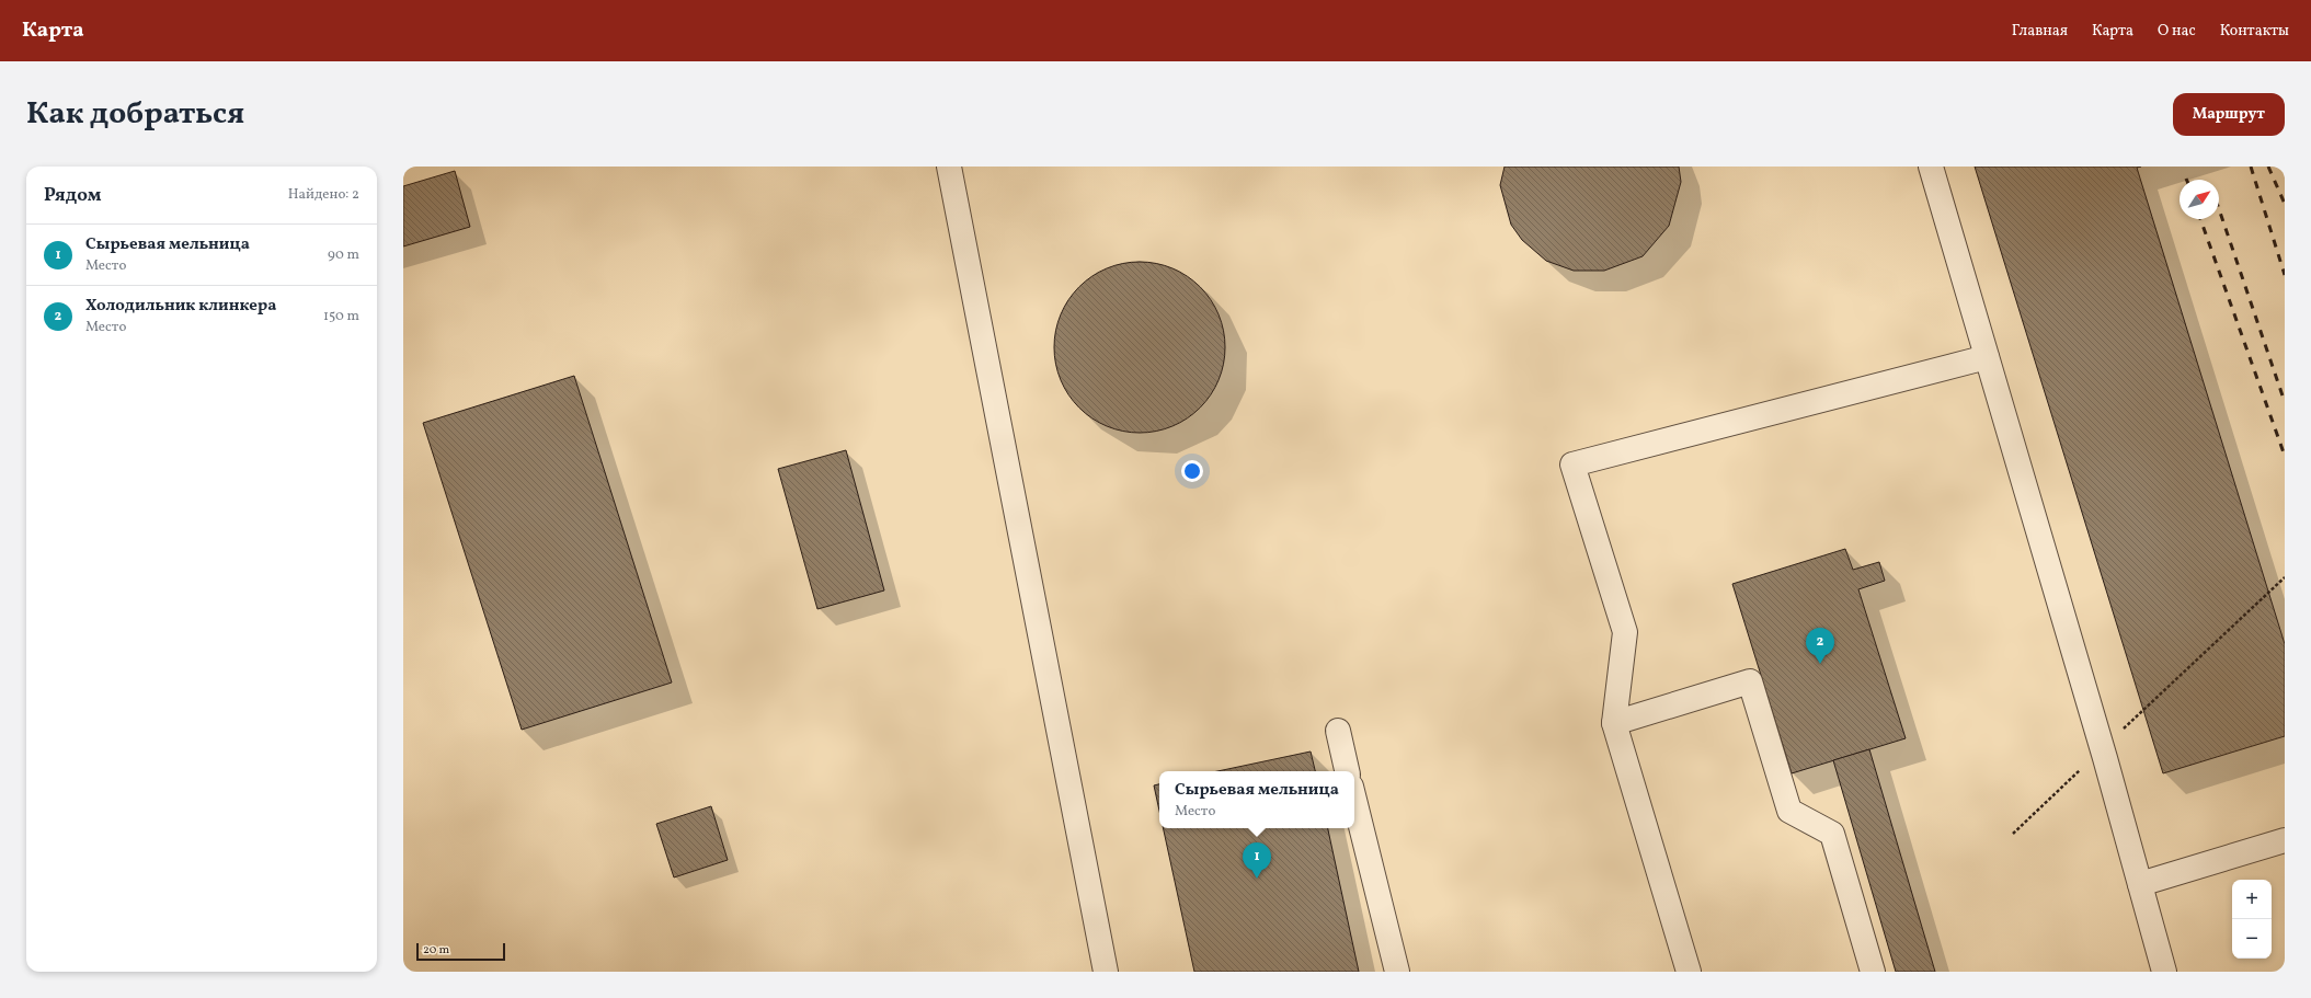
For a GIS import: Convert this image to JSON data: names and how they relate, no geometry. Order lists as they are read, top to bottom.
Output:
{
  "scale_bar": "20 m",
  "north": "top right",
  "page": {
    "header": "Карта",
    "nav": [
      "Главная",
      "Карта",
      "О нас",
      "Контакты"
    ],
    "title": "Как добраться",
    "buttons": "Маршрут",
    "heading": ["Рядом", "Найдено: 2"],
    "list": [
      {
        "mark": "1",
        "name": "Сырьевая мельница",
        "note": "Место",
        "value": "90 m"
      },
      {
        "mark": "2",
        "name": "Холодильник клинкера",
        "note": "Место",
        "value": "150 m"
      }
    ],
    "pins": ["2", "1"],
    "popup": ["Сырьевая мельница", "Место"],
    "map_buttons": ["+", "−"],
    "scale": "20 m"
  }
}
